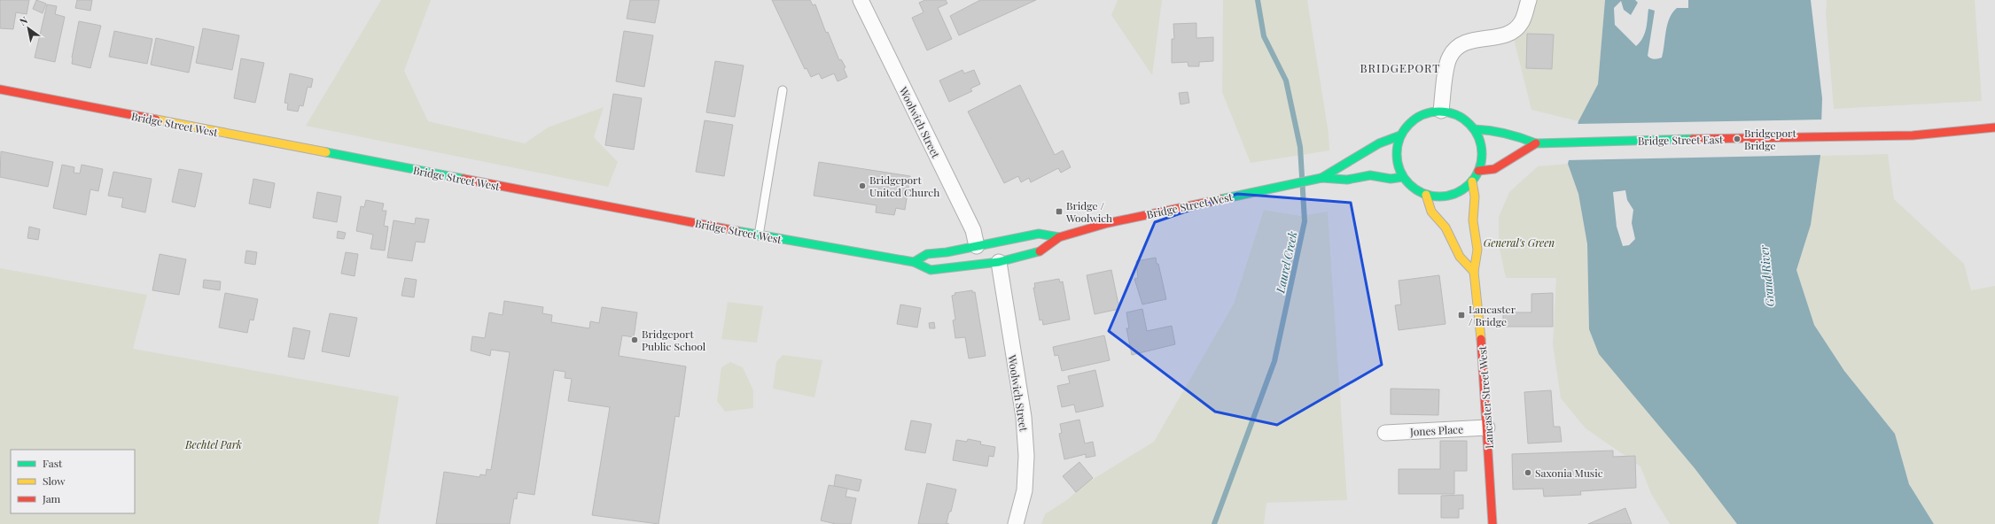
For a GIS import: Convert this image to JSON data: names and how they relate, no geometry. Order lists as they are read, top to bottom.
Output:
{
  "streets": {
    "main road": ["Bridge Street West", "Bridge Street East", "Lancaster Street West"],
    "street": ["Woolwich Street", "Jones Place"]
  },
  "crossings": [
    ["Woolwich Street", "Bridge Street West"],
    ["Bridge Street West", "Bridge Street East"],
    ["Bridge Street West", "Lancaster Street West"],
    ["Bridge Street East", "Lancaster Street West"],
    ["Lancaster Street West", "Jones Place"]
  ],
  "districts": ["BRIDGEPORT"],
  "water": ["Laurel Creek", "Grand River"],
  "parks": ["General's Green", "Bechtel Park"],
  "places": {
    "other": [
      "Bridgeport Bridge",
      "Bridgeport United Church",
      "Bridgeport Public School",
      "Saxonia Music"
    ],
    "transit": ["Bridge / Woolwich", "Lancaster / Bridge"]
  },
  "legend": ["Fast", "Slow", "Jam"],
  "north": "top left"
}
